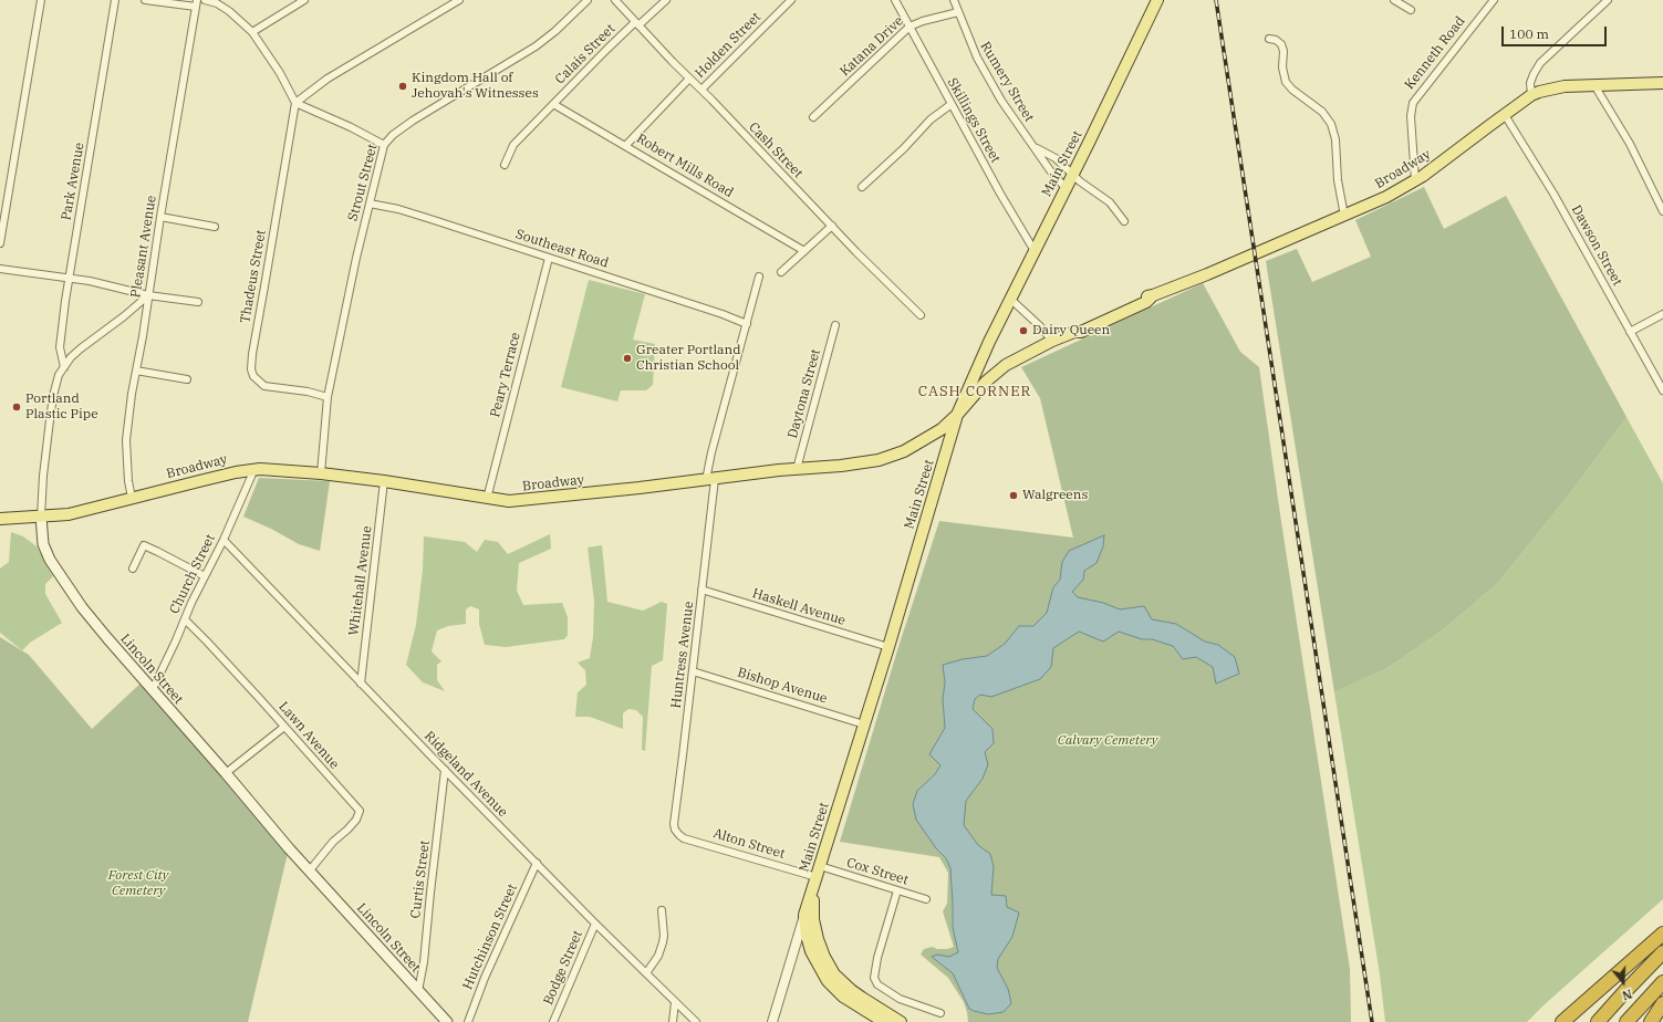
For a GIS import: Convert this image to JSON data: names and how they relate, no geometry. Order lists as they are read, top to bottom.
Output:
{
  "streets": {
    "main road": ["Main Street", "Broadway", "Lincoln Street"],
    "street": [
      "Holden Street",
      "Katana Drive",
      "Kenneth Road",
      "Calais Street",
      "Rumery Street",
      "Skillings Street",
      "Cash Street",
      "Robert Mills Road",
      "Park Avenue",
      "Strout Street",
      "Dawson Street",
      "Pleasant Avenue",
      "Southeast Road",
      "Thadeus Street",
      "Peary Terrace",
      "Daytona Street",
      "Church Street",
      "Whitehall Avenue",
      "Haskell Avenue",
      "Huntress Avenue",
      "Bishop Avenue",
      "Lawn Avenue",
      "Ridgeland Avenue",
      "Alton Street",
      "Cox Street",
      "Curtis Street",
      "Hutchinson Street",
      "Bodge Street"
    ]
  },
  "crossings": [
    ["Holden Street", "Cash Street"],
    ["Katana Drive", "Rumery Street"],
    ["Katana Drive", "Skillings Street"],
    ["Kenneth Road", "Broadway"],
    ["Calais Street", "Cash Street"],
    ["Calais Street", "Robert Mills Road"],
    ["Rumery Street", "Main Street"],
    ["Skillings Street", "Main Street"],
    ["Main Street", "Broadway"],
    ["Main Street", "Haskell Avenue"],
    ["Main Street", "Bishop Avenue"],
    ["Main Street", "Alton Street"],
    ["Main Street", "Cox Street"],
    ["Broadway", "Strout Street"],
    ["Broadway", "Dawson Street"],
    ["Broadway", "Pleasant Avenue"],
    ["Broadway", "Peary Terrace"],
    ["Broadway", "Daytona Street"],
    ["Broadway", "Church Street"],
    ["Broadway", "Whitehall Avenue"],
    ["Broadway", "Huntress Avenue"],
    ["Broadway", "Lincoln Street"],
    ["Park Avenue", "Lincoln Street"],
    ["Strout Street", "Southeast Road"],
    ["Strout Street", "Thadeus Street"],
    ["Pleasant Avenue", "Lincoln Street"],
    ["Southeast Road", "Peary Terrace"],
    ["Southeast Road", "Huntress Avenue"],
    ["Church Street", "Lincoln Street"],
    ["Church Street", "Lawn Avenue"],
    ["Church Street", "Ridgeland Avenue"],
    ["Whitehall Avenue", "Ridgeland Avenue"],
    ["Haskell Avenue", "Huntress Avenue"],
    ["Huntress Avenue", "Bishop Avenue"],
    ["Huntress Avenue", "Alton Street"],
    ["Lincoln Street", "Lawn Avenue"],
    ["Lincoln Street", "Curtis Street"],
    ["Ridgeland Avenue", "Curtis Street"],
    ["Ridgeland Avenue", "Hutchinson Street"],
    ["Ridgeland Avenue", "Bodge Street"]
  ],
  "districts": ["CASH CORNER"],
  "parks": ["Calvary Cemetery", "Forest City Cemetery"],
  "places": [
    "Kingdom Hall of Jehovah's Witnesses",
    "Dairy Queen",
    "Greater Portland Christian School",
    "Portland Plastic Pipe",
    "Walgreens"
  ],
  "scale_bar": "100 m",
  "north": "bottom"
}
